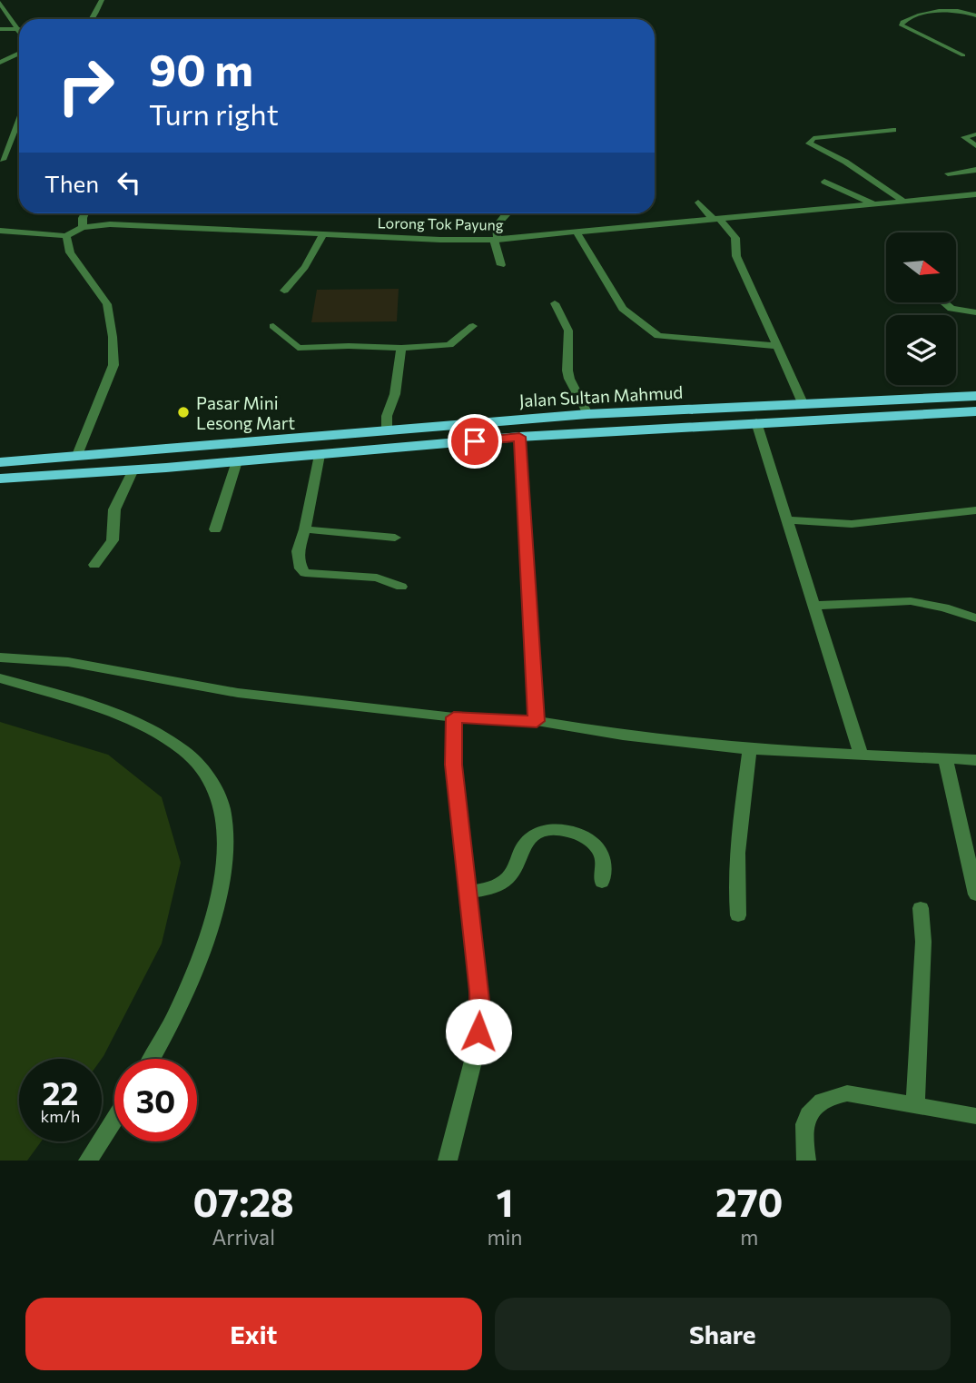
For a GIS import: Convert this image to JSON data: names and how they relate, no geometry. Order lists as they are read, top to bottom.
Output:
{
  "streets": {
    "highway": ["Jalan Sultan Mahmud"],
    "street": ["Lorong Tok Payung"]
  },
  "places": ["Pasar Mini Lesong Mart"],
  "north": "right",
  "page": {
    "turn": ["90 m", "Turn right"],
    "then": "Then",
    "speed": "22 km/h",
    "limit": "30",
    "eta": [
      "07:28",
      "Arrival",
      "1",
      "min",
      "270",
      "m"
    ],
    "buttons": ["Exit", "Share"]
  }
}
